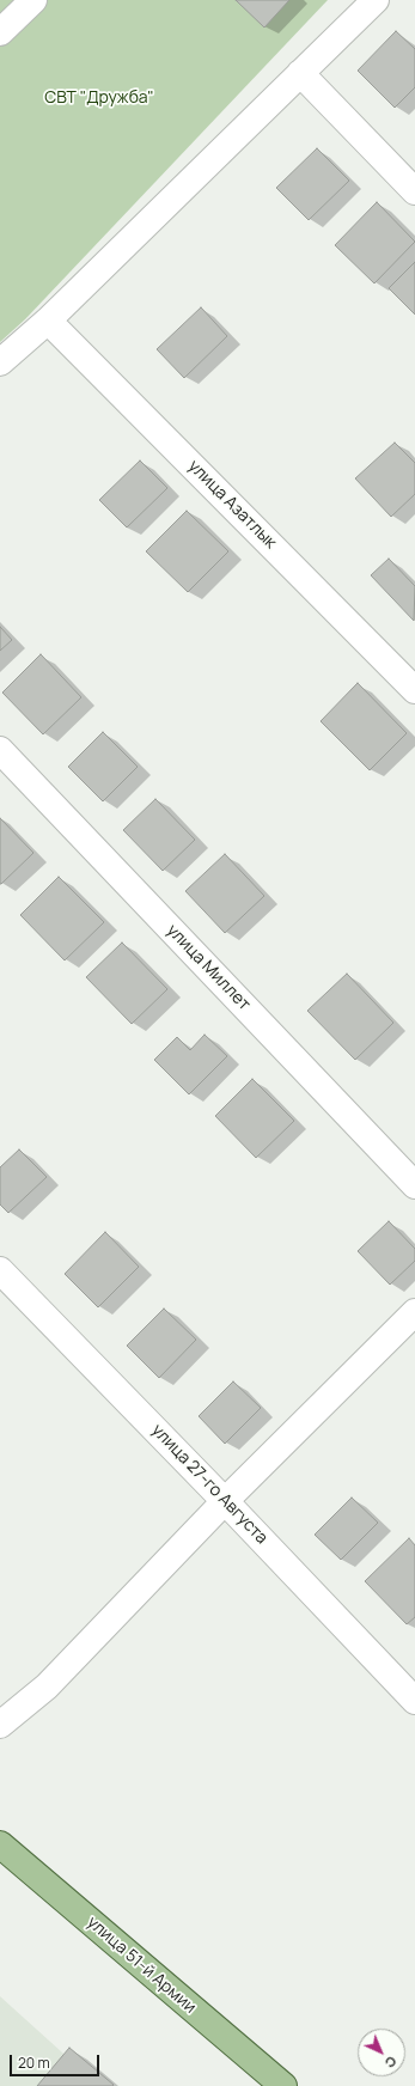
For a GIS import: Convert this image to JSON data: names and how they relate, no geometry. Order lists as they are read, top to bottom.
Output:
{
  "streets": {
    "main road": ["улица 51-й Армии"],
    "street": ["улица Азатлык", "улица Миллет", "улица 27-го Августа"]
  },
  "parks": ["СВТ \"Дружба\""],
  "scale_bar": "20 m",
  "north": "bottom right"
}
